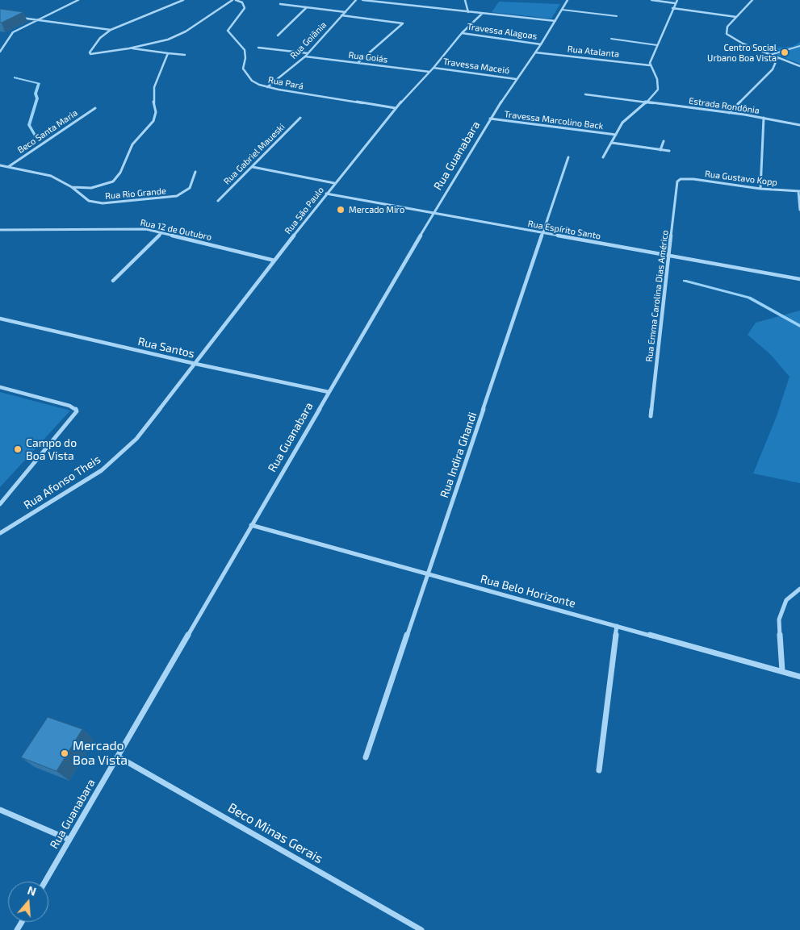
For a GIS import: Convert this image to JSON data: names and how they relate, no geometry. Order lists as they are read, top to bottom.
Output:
{
  "streets": {
    "street": [
      "Travessa Alagoas",
      "Rua Goiânia",
      "Rua Atalanta",
      "Rua Goiás",
      "Travessa Maceió",
      "Rua Pará",
      "Estrada Rondônia",
      "Travessa Marcolino Back",
      "Beco Santa Maria",
      "Rua Gabriel Maueski",
      "Rua Guanabara",
      "Rua Gustavo Kopp",
      "Rua Rio Grande",
      "Rua São Paulo",
      "Rua 12 de Outubro",
      "Rua Espírito Santo",
      "Rua Emma Carolina Dias Américo",
      "Rua Santos",
      "Rua Indira Ghandi",
      "Rua Afonso Theis",
      "Rua Belo Horizonte",
      "Beco Minas Gerais"
    ]
  },
  "crossings": [
    ["Travessa Alagoas", "Rua Guanabara"],
    ["Travessa Alagoas", "Rua São Paulo"],
    ["Rua Goiânia", "Rua Goiás"],
    ["Rua Goiânia", "Rua Pará"],
    ["Rua Atalanta", "Rua Guanabara"],
    ["Rua Goiás", "Rua São Paulo"],
    ["Travessa Maceió", "Rua Guanabara"],
    ["Travessa Maceió", "Rua São Paulo"],
    ["Rua Pará", "Rua São Paulo"],
    ["Travessa Marcolino Back", "Rua Guanabara"],
    ["Beco Santa Maria", "Rua Rio Grande"],
    ["Rua Guanabara", "Rua Espírito Santo"],
    ["Rua Guanabara", "Rua Santos"],
    ["Rua Guanabara", "Rua Belo Horizonte"],
    ["Rua Guanabara", "Beco Minas Gerais"],
    ["Rua Gustavo Kopp", "Rua Emma Carolina Dias Américo"],
    ["Rua São Paulo", "Rua 12 de Outubro"],
    ["Rua São Paulo", "Rua Espírito Santo"],
    ["Rua São Paulo", "Rua Santos"],
    ["Rua São Paulo", "Rua Afonso Theis"],
    ["Rua Espírito Santo", "Rua Emma Carolina Dias Américo"],
    ["Rua Espírito Santo", "Rua Indira Ghandi"],
    ["Rua Indira Ghandi", "Rua Belo Horizonte"]
  ],
  "places": [
    "Centro Social Urbano Boa Vista",
    "Mercado Miro",
    "Campo do Boa Vista",
    "Mercado Boa Vista"
  ],
  "north": "top"
}
